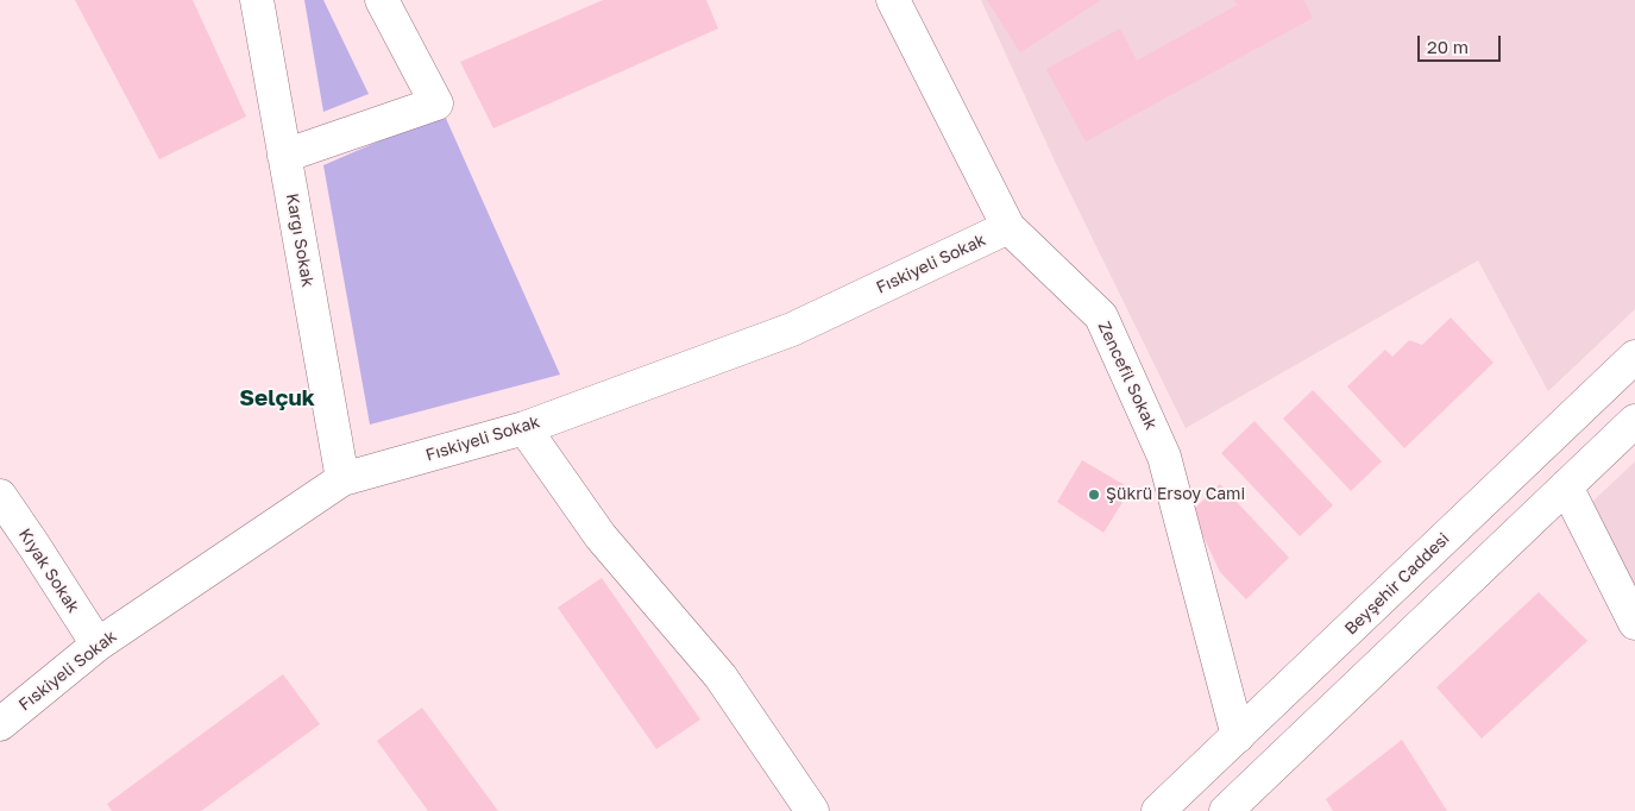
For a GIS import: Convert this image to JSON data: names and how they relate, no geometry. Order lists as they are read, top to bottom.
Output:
{
  "streets": {
    "street": [
      "Kargı Sokak",
      "Fıskiyeli Sokak",
      "Zencefil Sokak",
      "Kıyak Sokak",
      "Beyşehir Caddesi"
    ]
  },
  "crossings": [
    ["Kargı Sokak", "Fıskiyeli Sokak"],
    ["Fıskiyeli Sokak", "Zencefil Sokak"],
    ["Fıskiyeli Sokak", "Kıyak Sokak"],
    ["Zencefil Sokak", "Beyşehir Caddesi"]
  ],
  "districts": ["Selçuk"],
  "places": ["Şükrü Ersoy Cami"],
  "scale_bar": "20 m"
}
